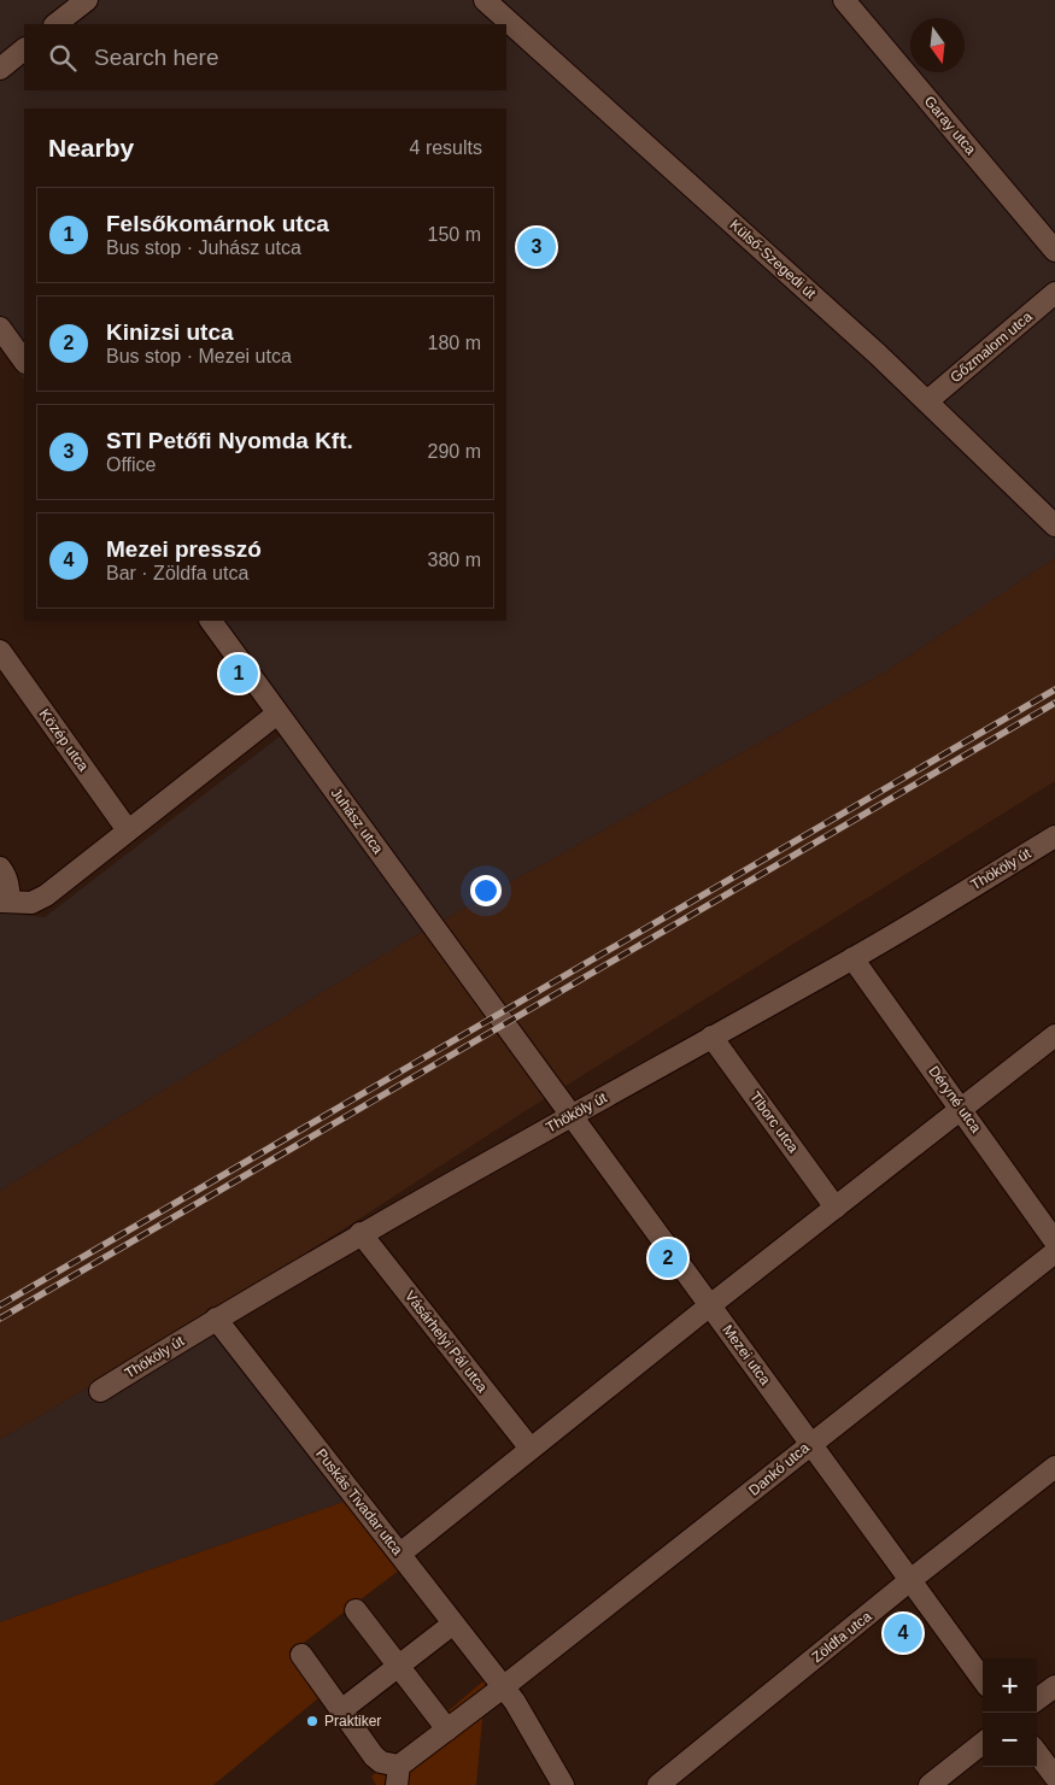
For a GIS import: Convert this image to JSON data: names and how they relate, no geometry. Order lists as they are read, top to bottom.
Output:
{
  "streets": {
    "street": [
      "Garay utca",
      "Külső-Szegedi út",
      "Gőzmalom utca",
      "Közép utca",
      "Juhász utca",
      "Thököly út",
      "Déryné utca",
      "Tiborc utca",
      "Vásárhelyi Pál utca",
      "Mezei utca",
      "Dankó utca",
      "Puskás Tivadar utca",
      "Zöldfa utca"
    ]
  },
  "crossings": [
    ["Külső-Szegedi út", "Gőzmalom utca"],
    ["Juhász utca", "Mezei utca"],
    ["Thököly út", "Déryné utca"],
    ["Thököly út", "Tiborc utca"],
    ["Thököly út", "Vásárhelyi Pál utca"],
    ["Thököly út", "Mezei utca"],
    ["Thököly út", "Puskás Tivadar utca"],
    ["Mezei utca", "Dankó utca"],
    ["Mezei utca", "Zöldfa utca"],
    ["Dankó utca", "Puskás Tivadar utca"]
  ],
  "places": ["Praktiker"],
  "north": "bottom",
  "page": {
    "search": "Search here",
    "heading": ["Nearby", "4 results"],
    "list": [
      {
        "mark": "1",
        "name": "Felsőkomárnok utca",
        "note": "Bus stop · Juhász utca",
        "value": "150 m"
      },
      {
        "mark": "2",
        "name": "Kinizsi utca",
        "note": "Bus stop · Mezei utca",
        "value": "180 m"
      },
      {
        "mark": "3",
        "name": "STI Petőfi Nyomda Kft.",
        "note": "Office",
        "value": "290 m"
      },
      {
        "mark": "4",
        "name": "Mezei presszó",
        "note": "Bar · Zöldfa utca",
        "value": "380 m"
      }
    ],
    "pins": [
      "3",
      "1",
      "2",
      "4"
    ],
    "map_buttons": ["+", "−"]
  }
}
